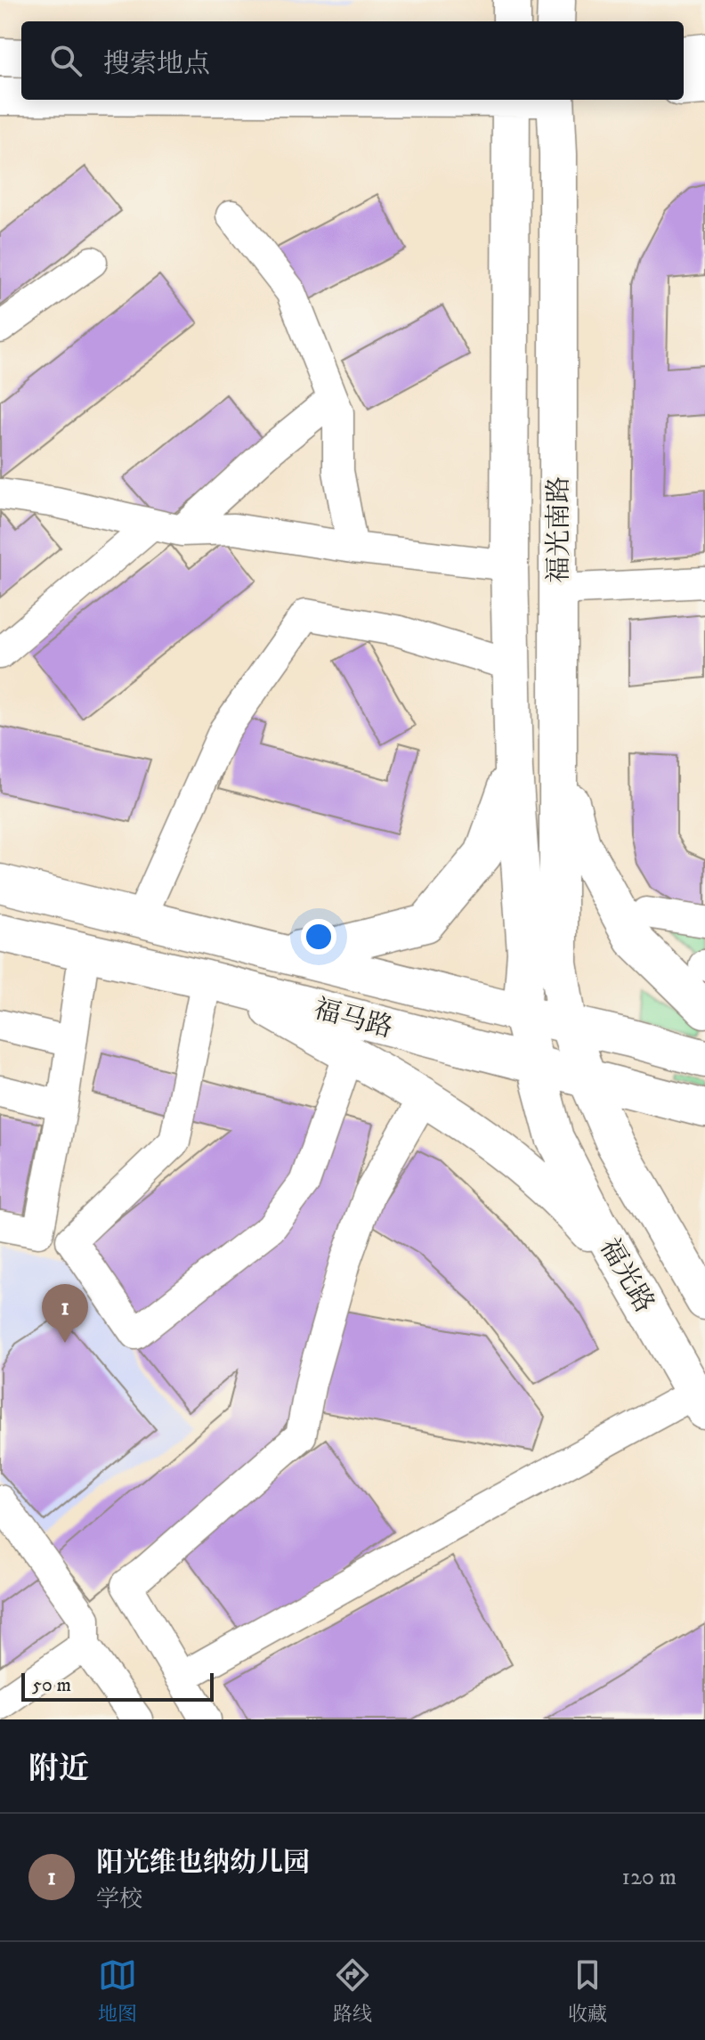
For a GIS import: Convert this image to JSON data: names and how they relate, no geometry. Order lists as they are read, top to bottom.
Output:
{
  "streets": {
    "main road": ["福光南路", "福马路", "福光路"]
  },
  "crossings": [
    ["福光南路", "福光路"],
    ["福马路", "福光路"]
  ],
  "scale_bar": "50 m",
  "page": {
    "search": "搜索地点",
    "pins": "1",
    "scale": "50 m",
    "heading": "附近",
    "list": [
      {
        "mark": "1",
        "name": "阳光维也纳幼儿园",
        "note": "学校",
        "value": "120 m"
      }
    ],
    "nav": ["地图", "路线", "收藏"]
  }
}
